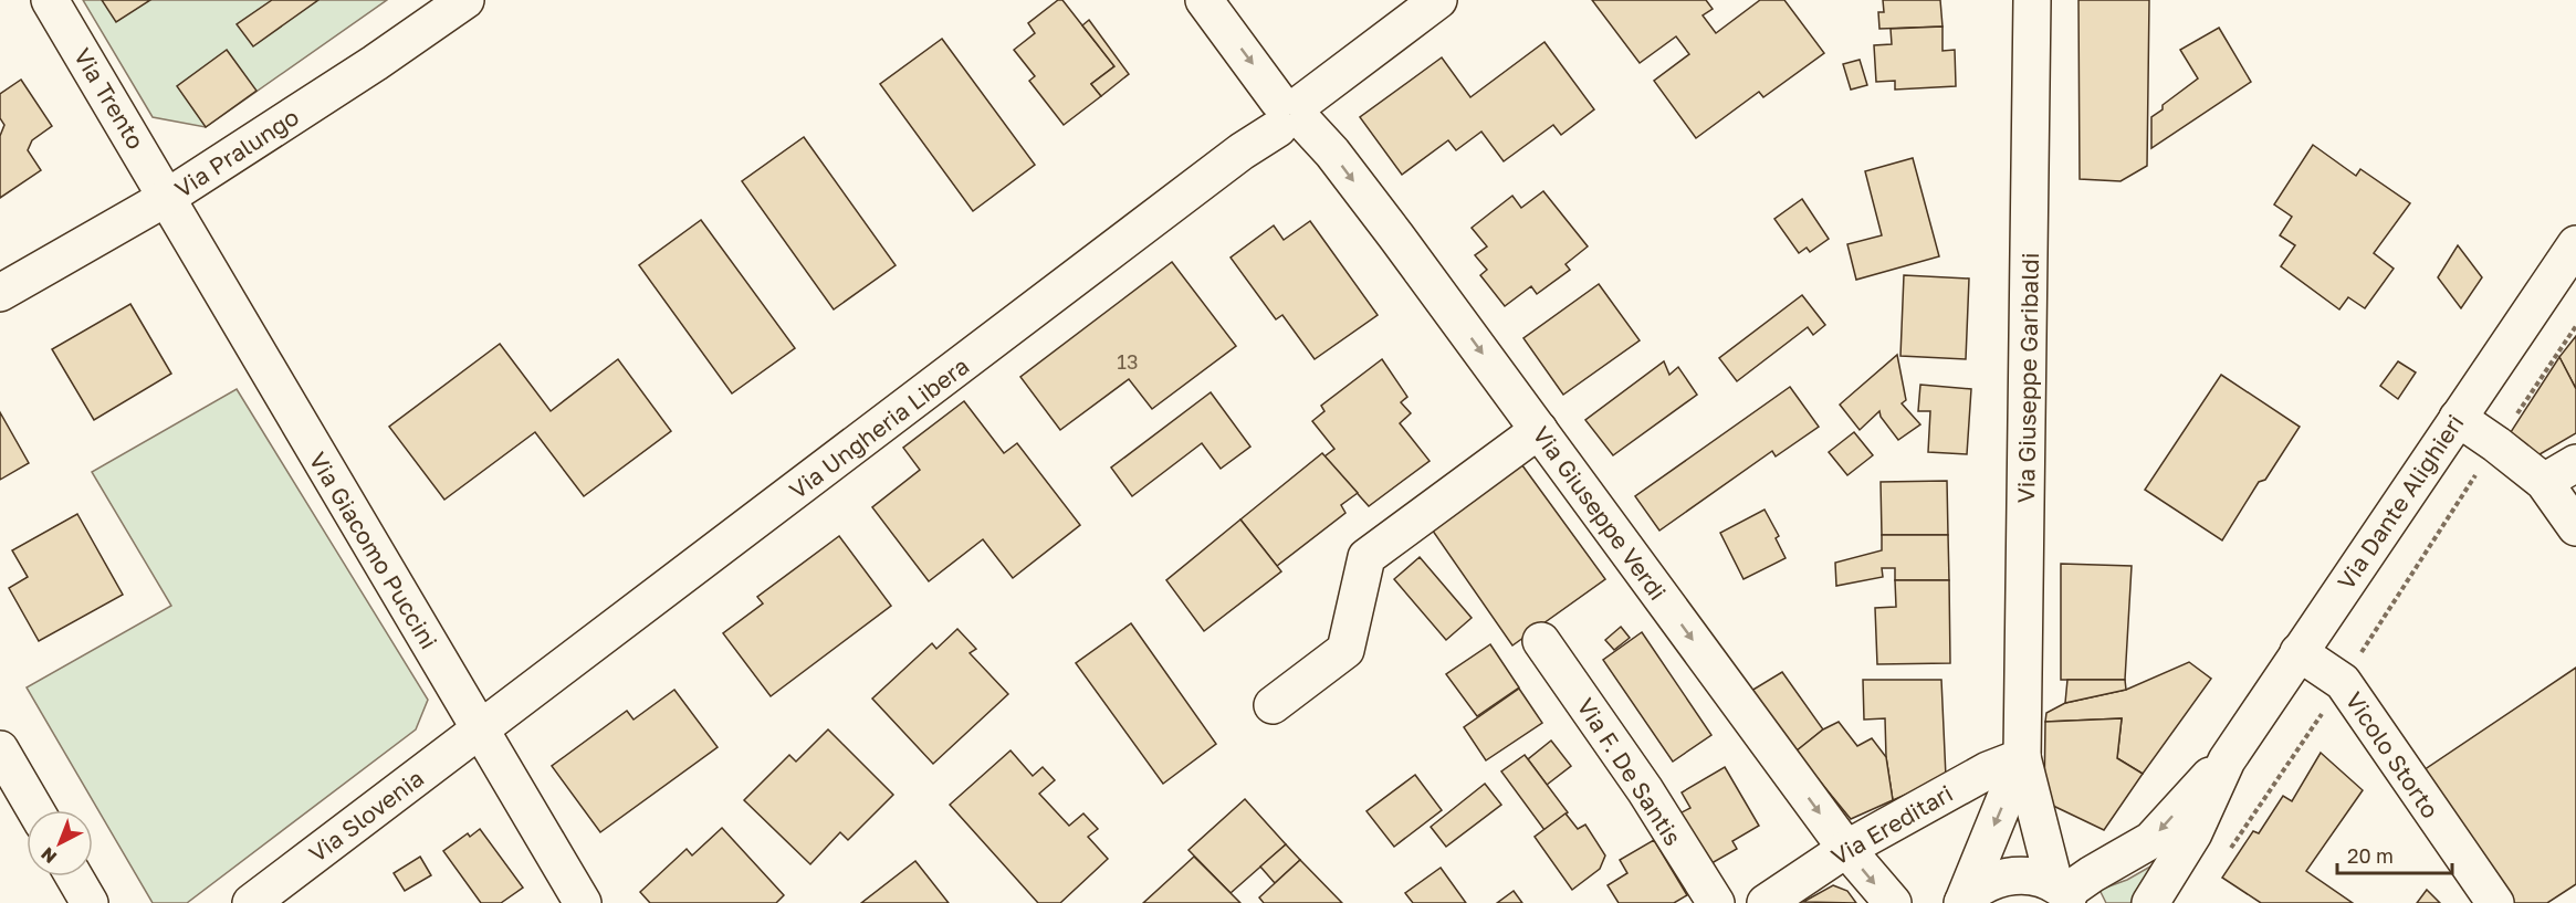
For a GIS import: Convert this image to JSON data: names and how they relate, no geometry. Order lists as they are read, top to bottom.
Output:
{
  "streets": {
    "street": [
      "Via Trento",
      "Via Pralungo",
      "Via Giuseppe Garibaldi",
      "Via Ungheria Libera",
      "Via Dante Alighieri",
      "Via Giuseppe Verdi",
      "Via Giacomo Puccini",
      "Vicolo Storto",
      "Via F. De Santis",
      "Via Slovenia",
      "Via Ereditari"
    ]
  },
  "crossings": [
    ["Via Trento", "Via Pralungo"],
    ["Via Trento", "Via Giacomo Puccini"],
    ["Via Pralungo", "Via Giacomo Puccini"],
    ["Via Giuseppe Garibaldi", "Via Dante Alighieri"],
    ["Via Giuseppe Garibaldi", "Via Ereditari"],
    ["Via Ungheria Libera", "Via Giuseppe Verdi"],
    ["Via Ungheria Libera", "Via Giacomo Puccini"],
    ["Via Ungheria Libera", "Via Slovenia"],
    ["Via Dante Alighieri", "Vicolo Storto"],
    ["Via Giuseppe Verdi", "Via Ereditari"],
    ["Via Giacomo Puccini", "Via Slovenia"]
  ],
  "one_way": ["Via Giuseppe Verdi"],
  "house_numbers": ["13"],
  "scale_bar": "20 m",
  "north": "bottom left"
}
